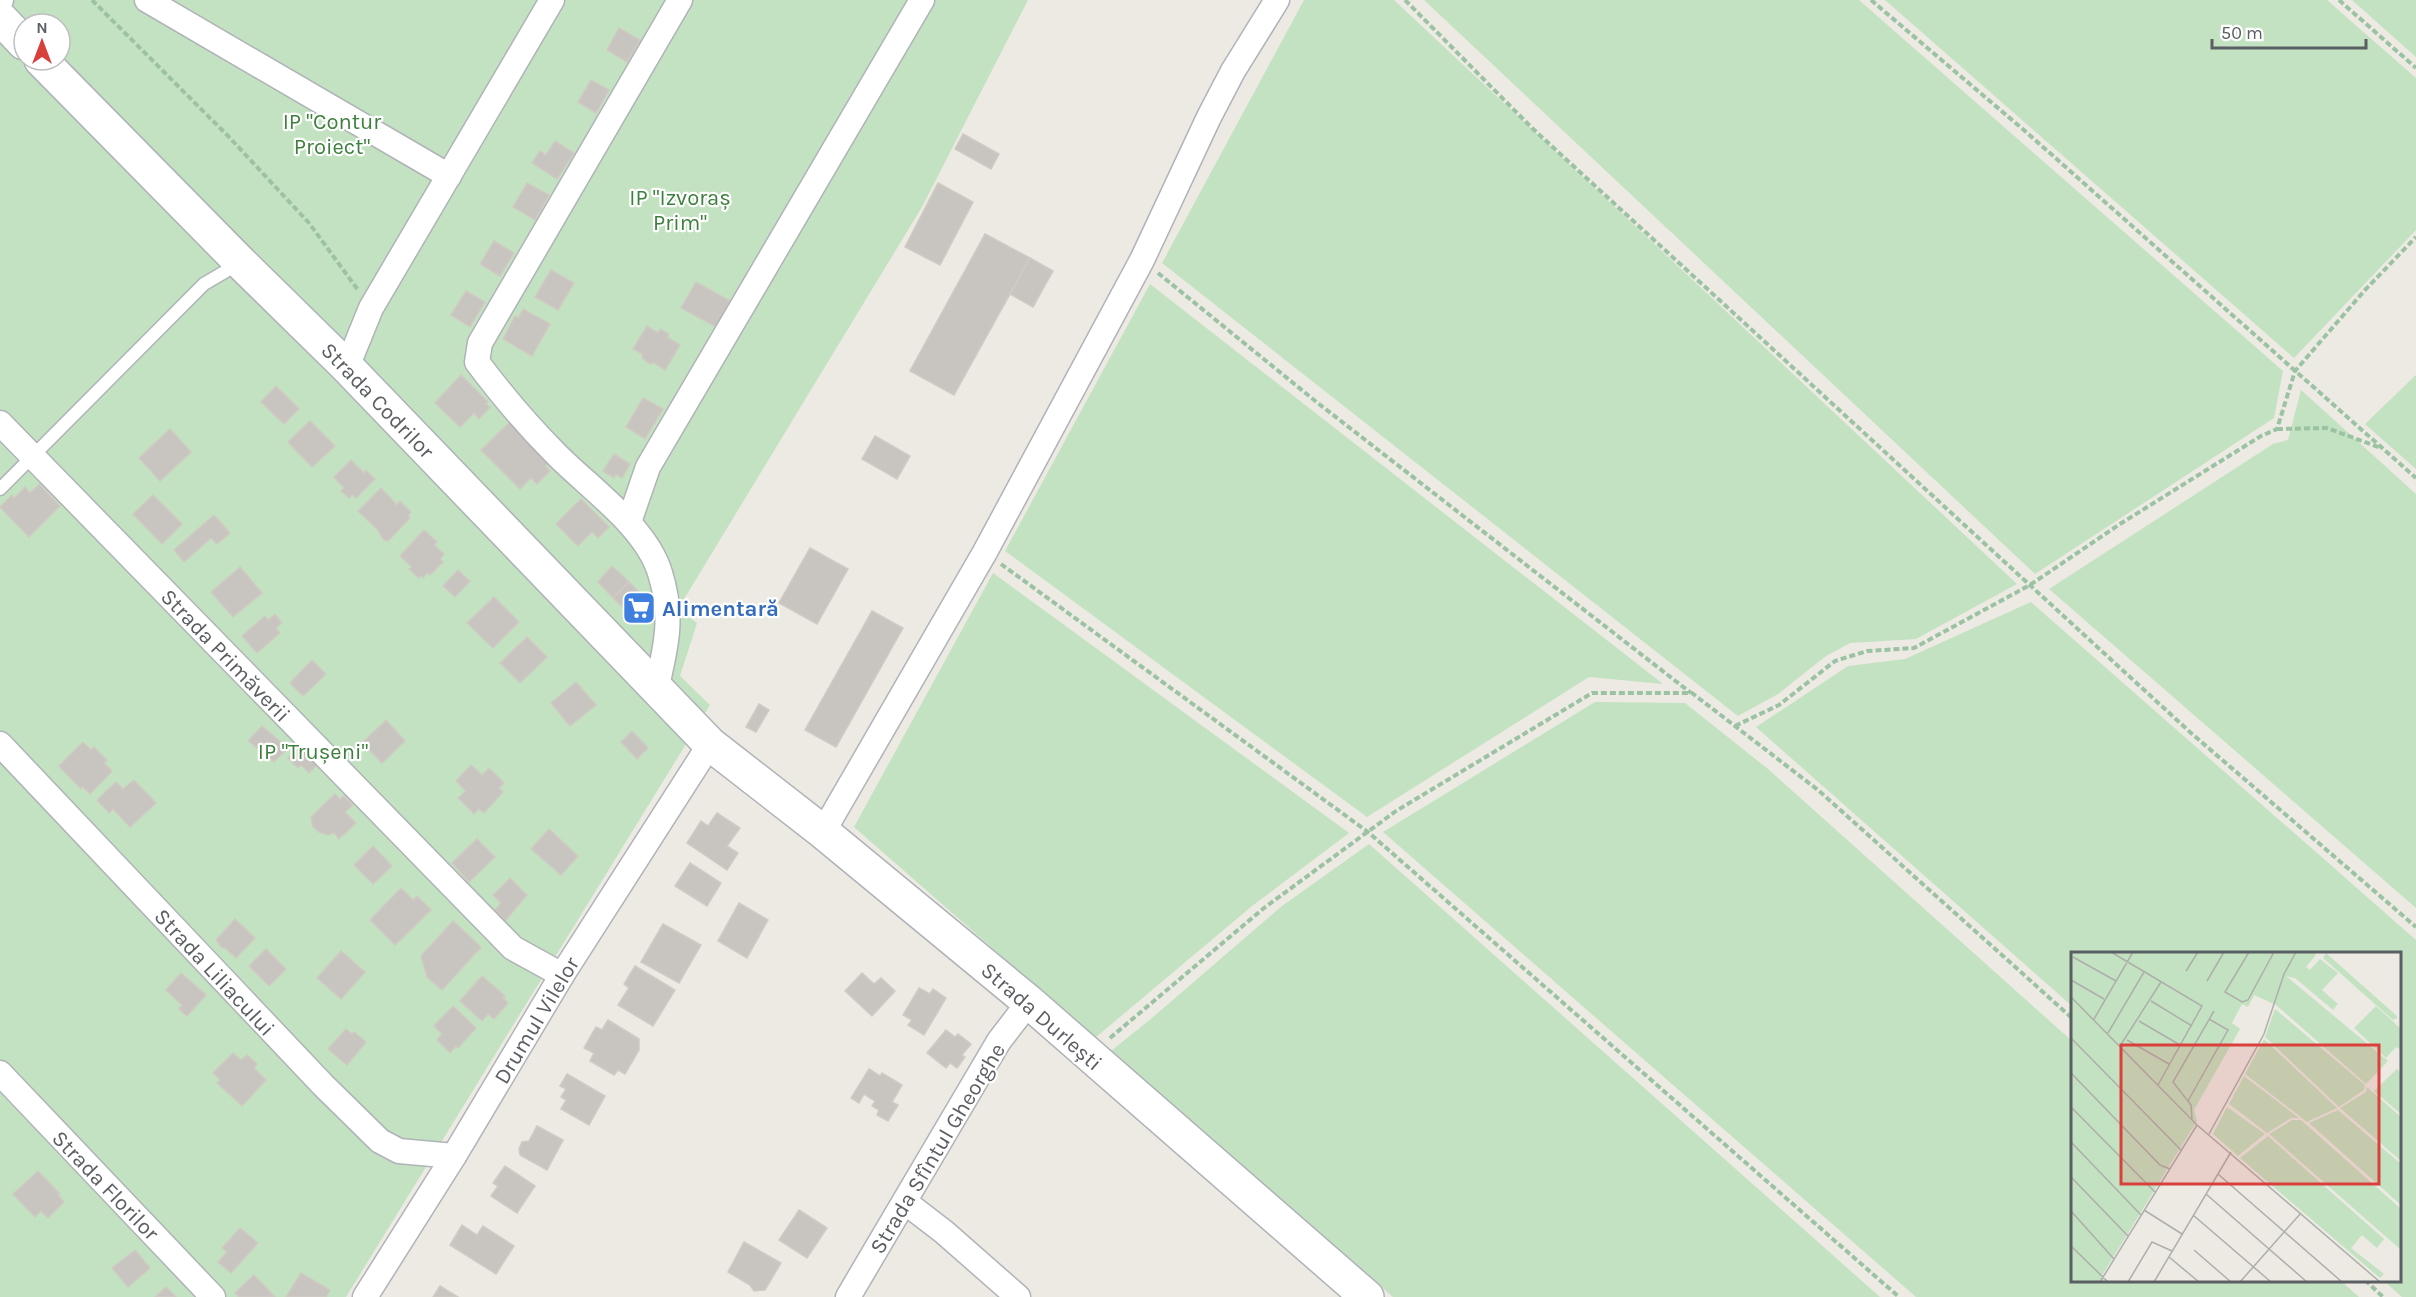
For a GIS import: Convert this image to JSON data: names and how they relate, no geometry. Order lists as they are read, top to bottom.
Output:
{
  "streets": {
    "street": [
      "Strada Codrilor",
      "Strada Primăverii",
      "Strada Liliacului",
      "Strada Durlești",
      "Drumul Vilelor",
      "Strada Sfîntul Gheorghe",
      "Strada Florilor"
    ]
  },
  "crossings": [
    ["Strada Codrilor", "Strada Durlești"],
    ["Strada Codrilor", "Drumul Vilelor"],
    ["Strada Primăverii", "Drumul Vilelor"],
    ["Strada Liliacului", "Drumul Vilelor"],
    ["Strada Durlești", "Drumul Vilelor"],
    ["Strada Durlești", "Strada Sfîntul Gheorghe"]
  ],
  "parks": ["IP \"Contur Proiect\"", "IP \"Izvoraș Prim\"", "IP \"Trușeni\""],
  "places": {
    "supermarket": ["Alimentară"]
  },
  "scale_bar": "50 m",
  "north": "top"
}
